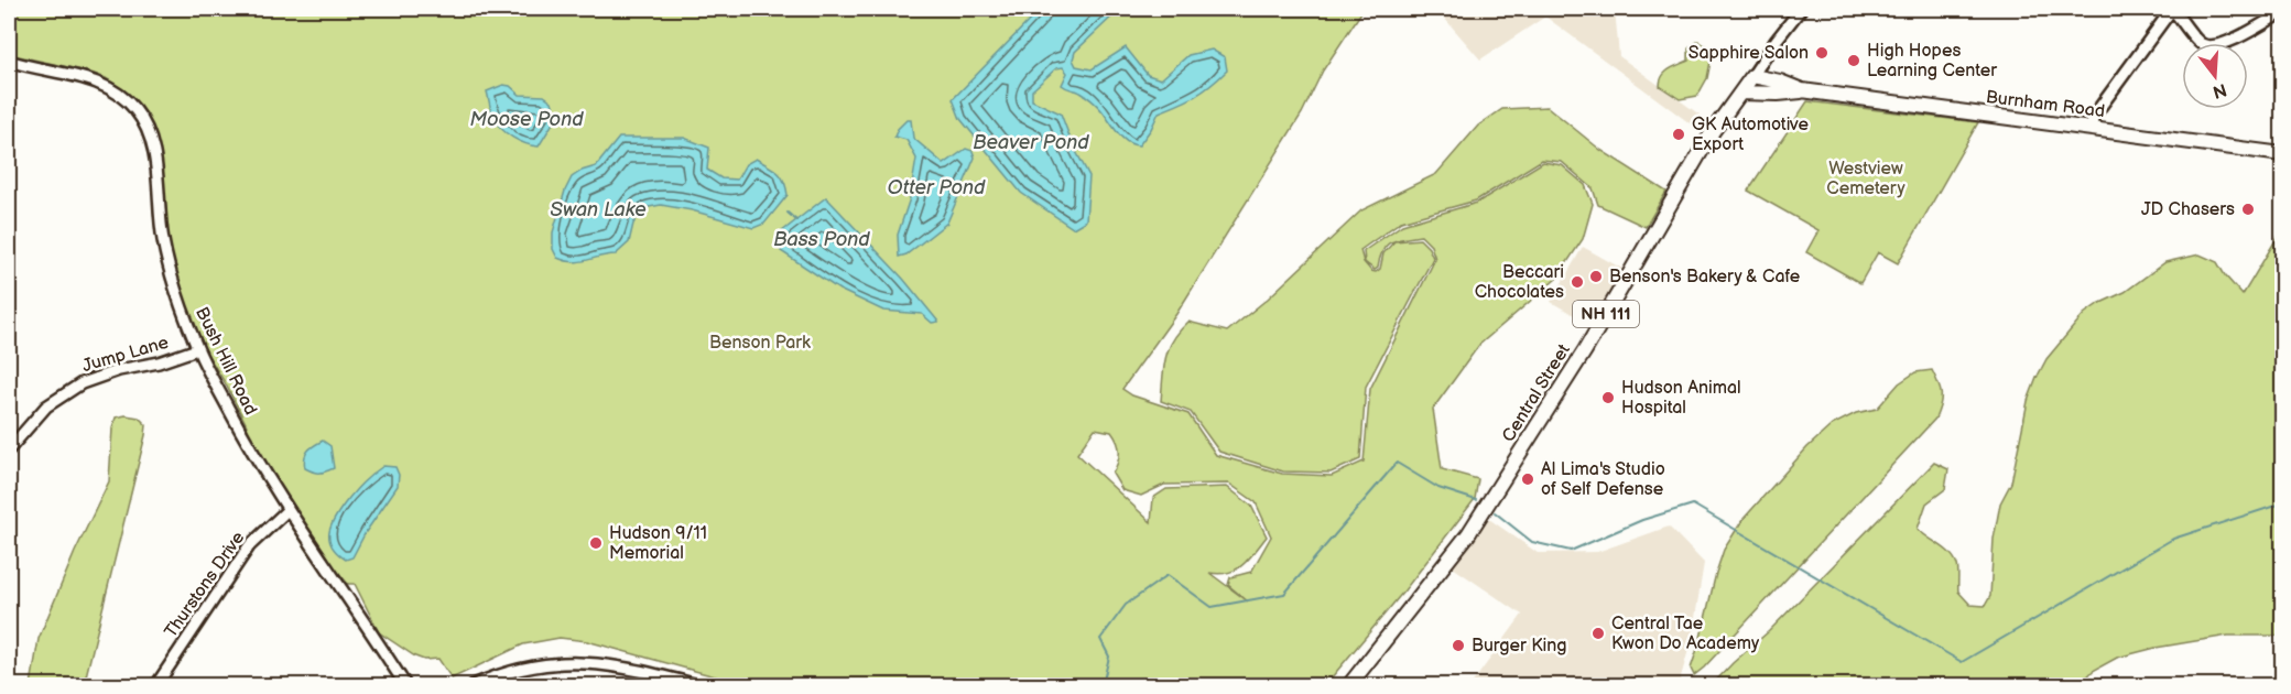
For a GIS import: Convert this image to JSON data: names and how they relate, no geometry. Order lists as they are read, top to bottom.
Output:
{
  "streets": {
    "main road": ["Burnham Road", "NH 111", "Central Street"],
    "street": ["Jump Lane", "Bush Hill Road", "Thurstons Drive"]
  },
  "crossings": [
    ["Burnham Road", "Central Street"],
    ["Jump Lane", "Bush Hill Road"],
    ["Bush Hill Road", "Thurstons Drive"]
  ],
  "water": [
    "Moose Pond",
    "Beaver Pond",
    "Otter Pond",
    "Swan Lake",
    "Bass Pond"
  ],
  "parks": ["Westview Cemetery", "Benson Park"],
  "places": [
    "Sapphire Salon",
    "High Hopes Learning Center",
    "GK Automotive Export",
    "JD Chasers",
    "Benson's Bakery & Cafe",
    "Beccari Chocolates",
    "Hudson Animal Hospital",
    "Al Lima's Studio of Self Defense",
    "Hudson 9/11 Memorial",
    "Central Tae Kwon Do Academy",
    "Burger King"
  ],
  "north": "bottom"
}
